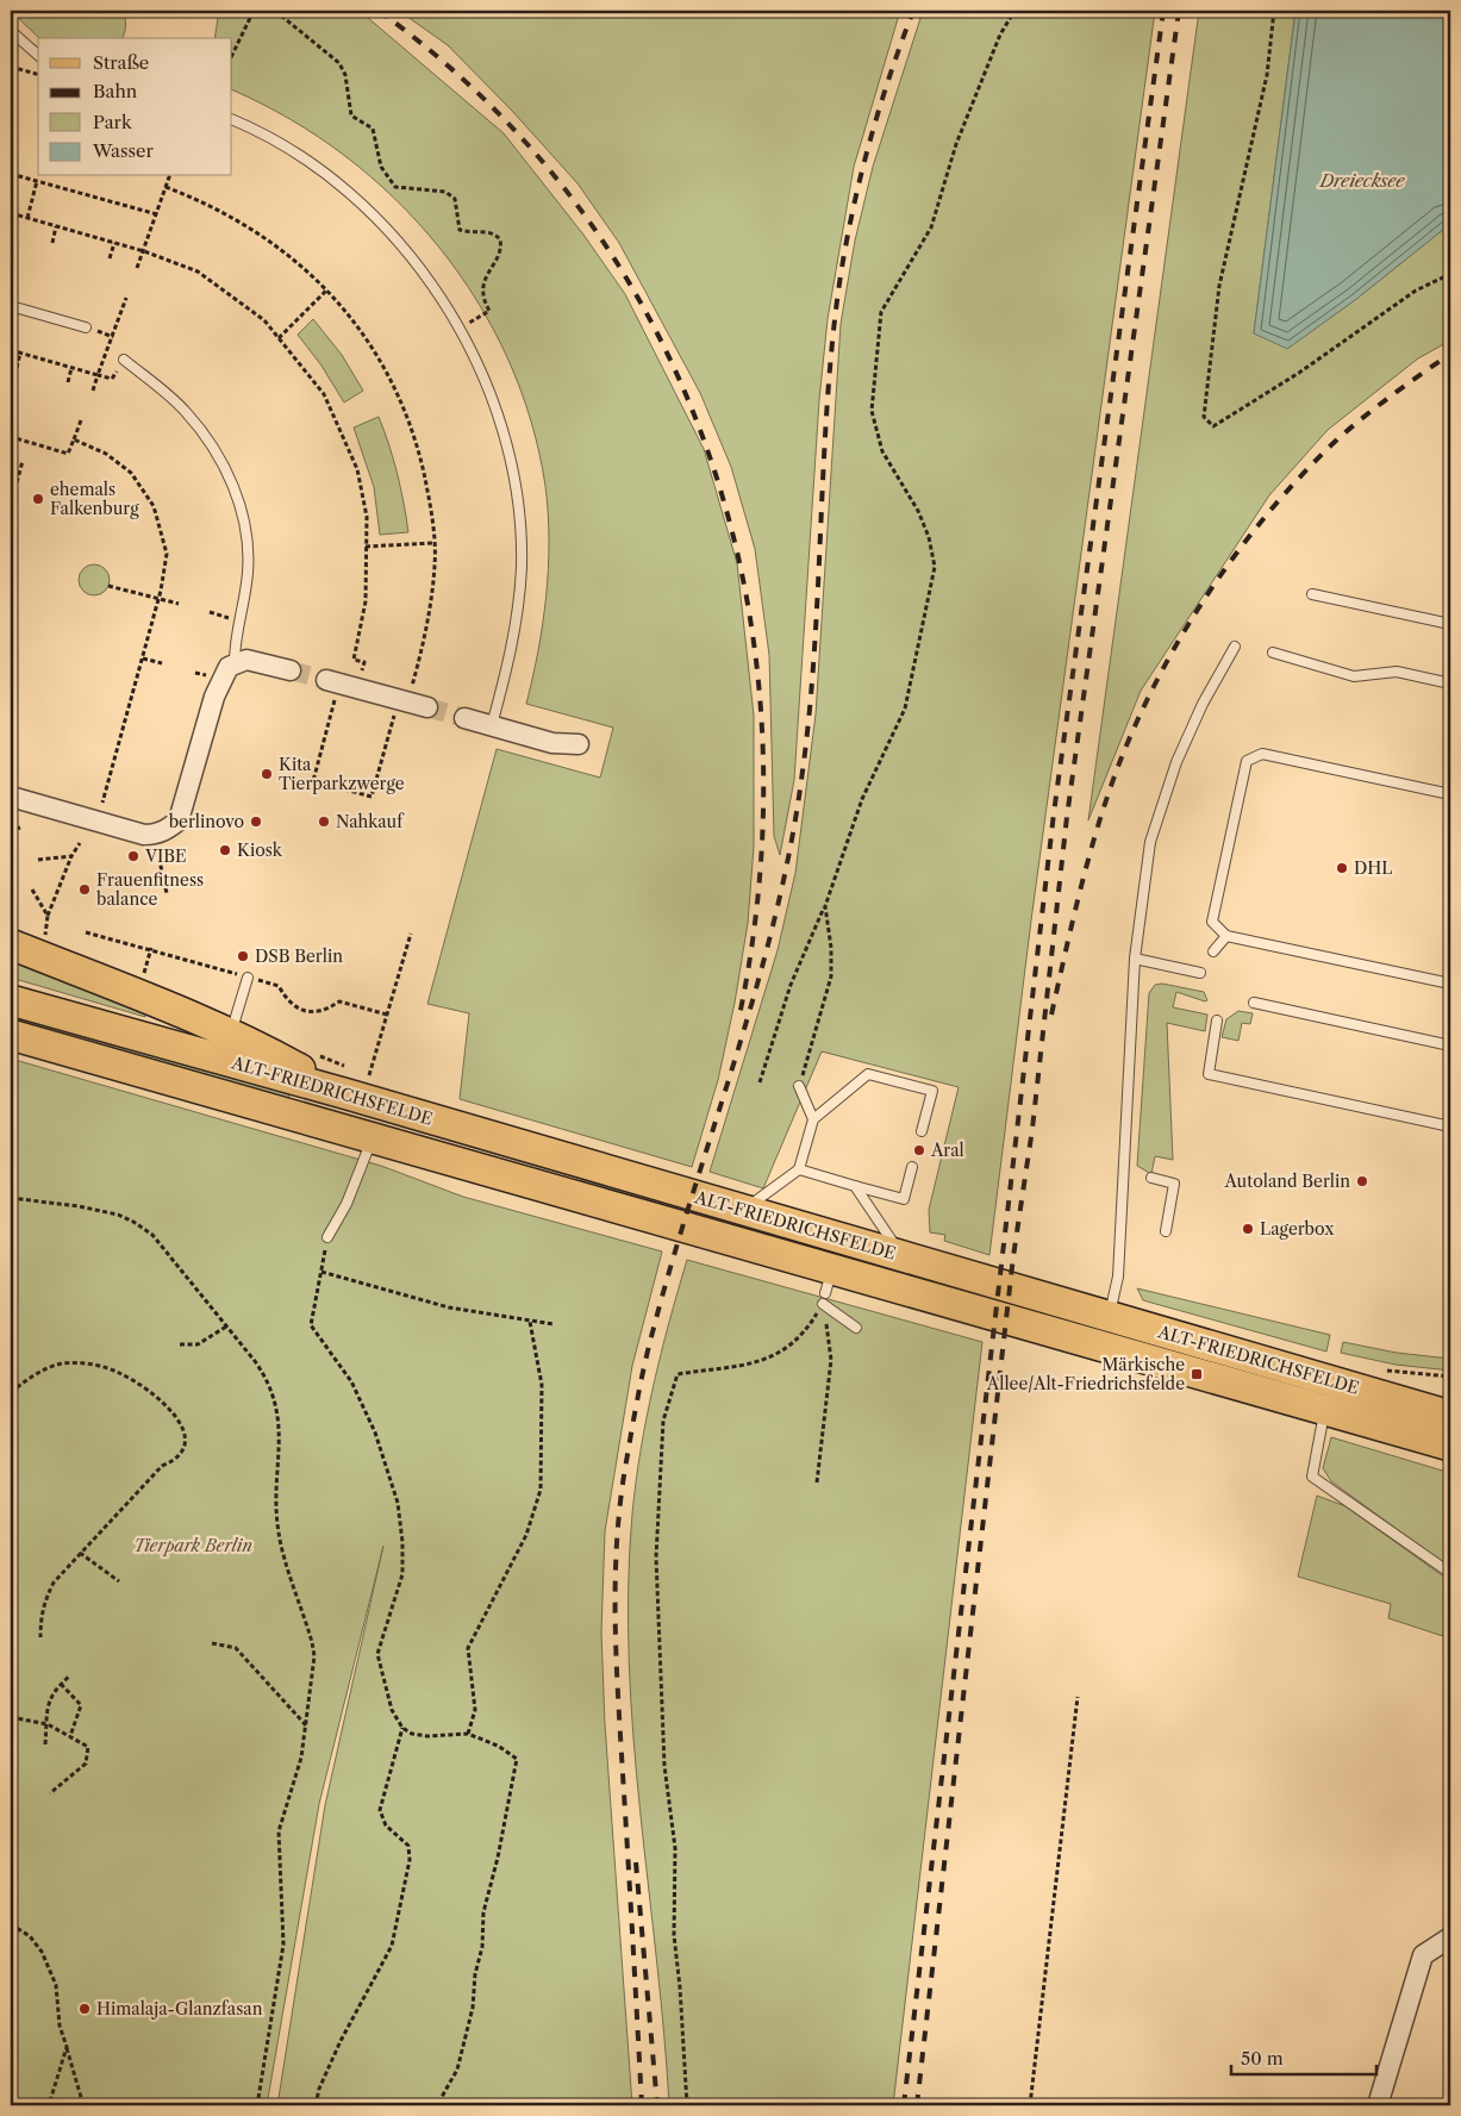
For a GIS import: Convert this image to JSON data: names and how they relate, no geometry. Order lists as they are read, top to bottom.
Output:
{
  "streets": {
    "main road": ["ALT-FRIEDRICHSFELDE"]
  },
  "water": ["Dreiecksee"],
  "parks": ["Tierpark Berlin"],
  "places": {
    "other": [
      "ehemals Falkenburg",
      "Kita Tierparkzwerge",
      "berlinovo",
      "Nahkauf",
      "Kiosk",
      "VIBE",
      "DHL",
      "Frauenfitness balance",
      "DSB Berlin",
      "Aral",
      "Autoland Berlin",
      "Lagerbox",
      "Himalaja-Glanzfasan"
    ],
    "transit": ["Märkische Allee/Alt-Friedrichsfelde"]
  },
  "legend": [
    "Straße",
    "Bahn",
    "Park",
    "Wasser"
  ],
  "scale_bar": "50 m"
}
